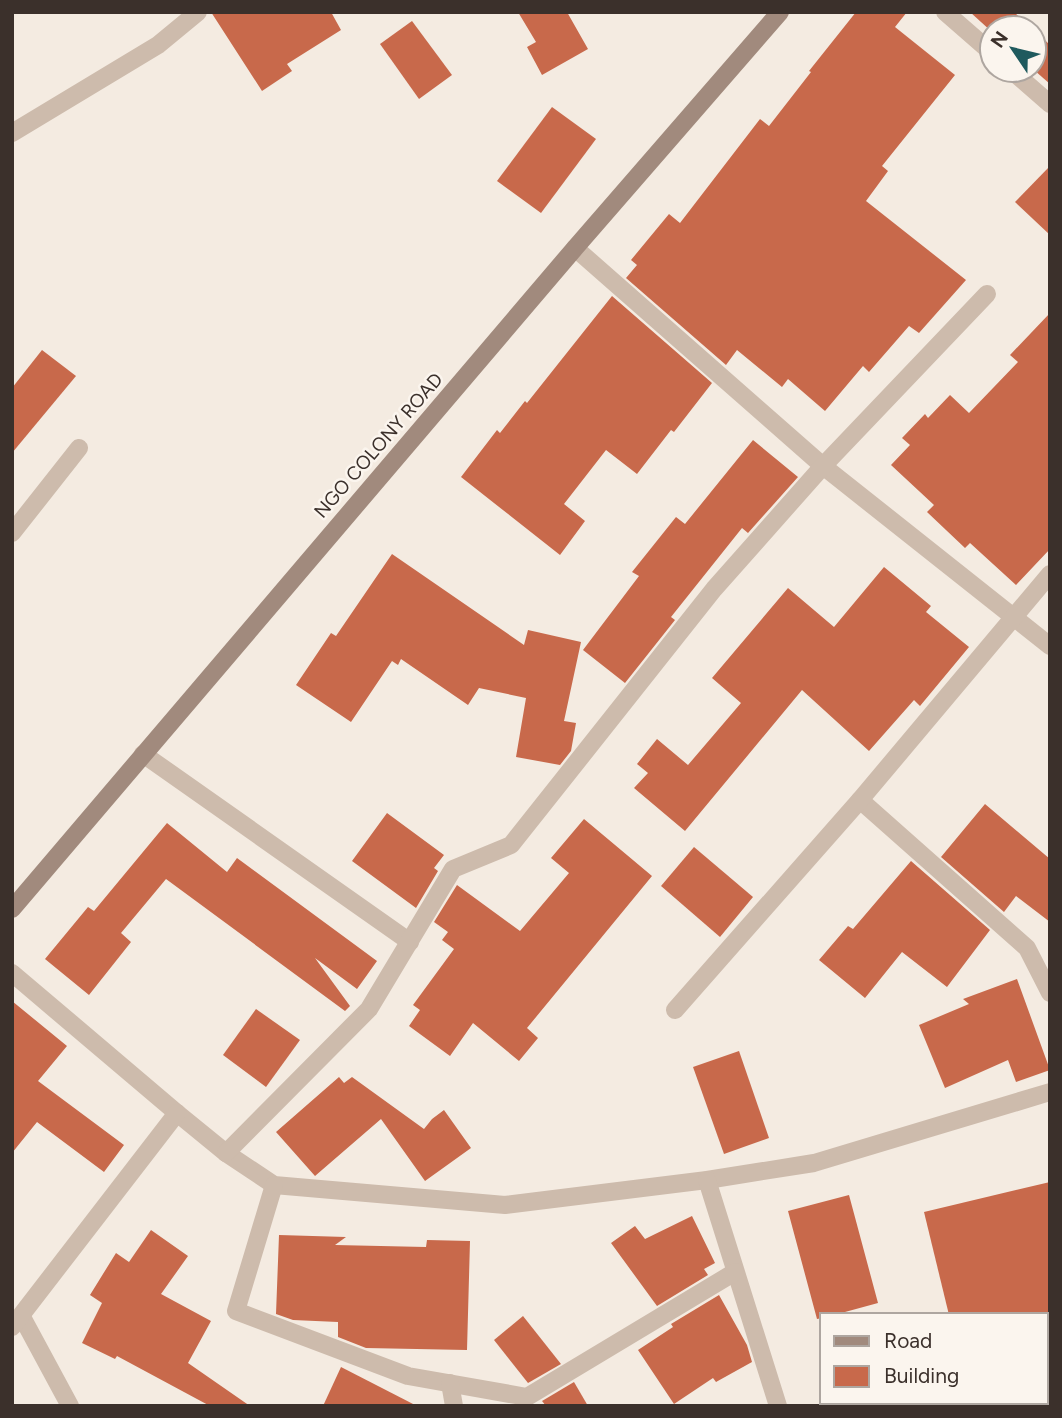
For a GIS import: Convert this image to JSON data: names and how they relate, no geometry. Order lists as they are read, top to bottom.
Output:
{
  "streets": {
    "street": ["NGO COLONY ROAD"]
  },
  "legend": ["Road", "Building"],
  "north": "top left"
}
